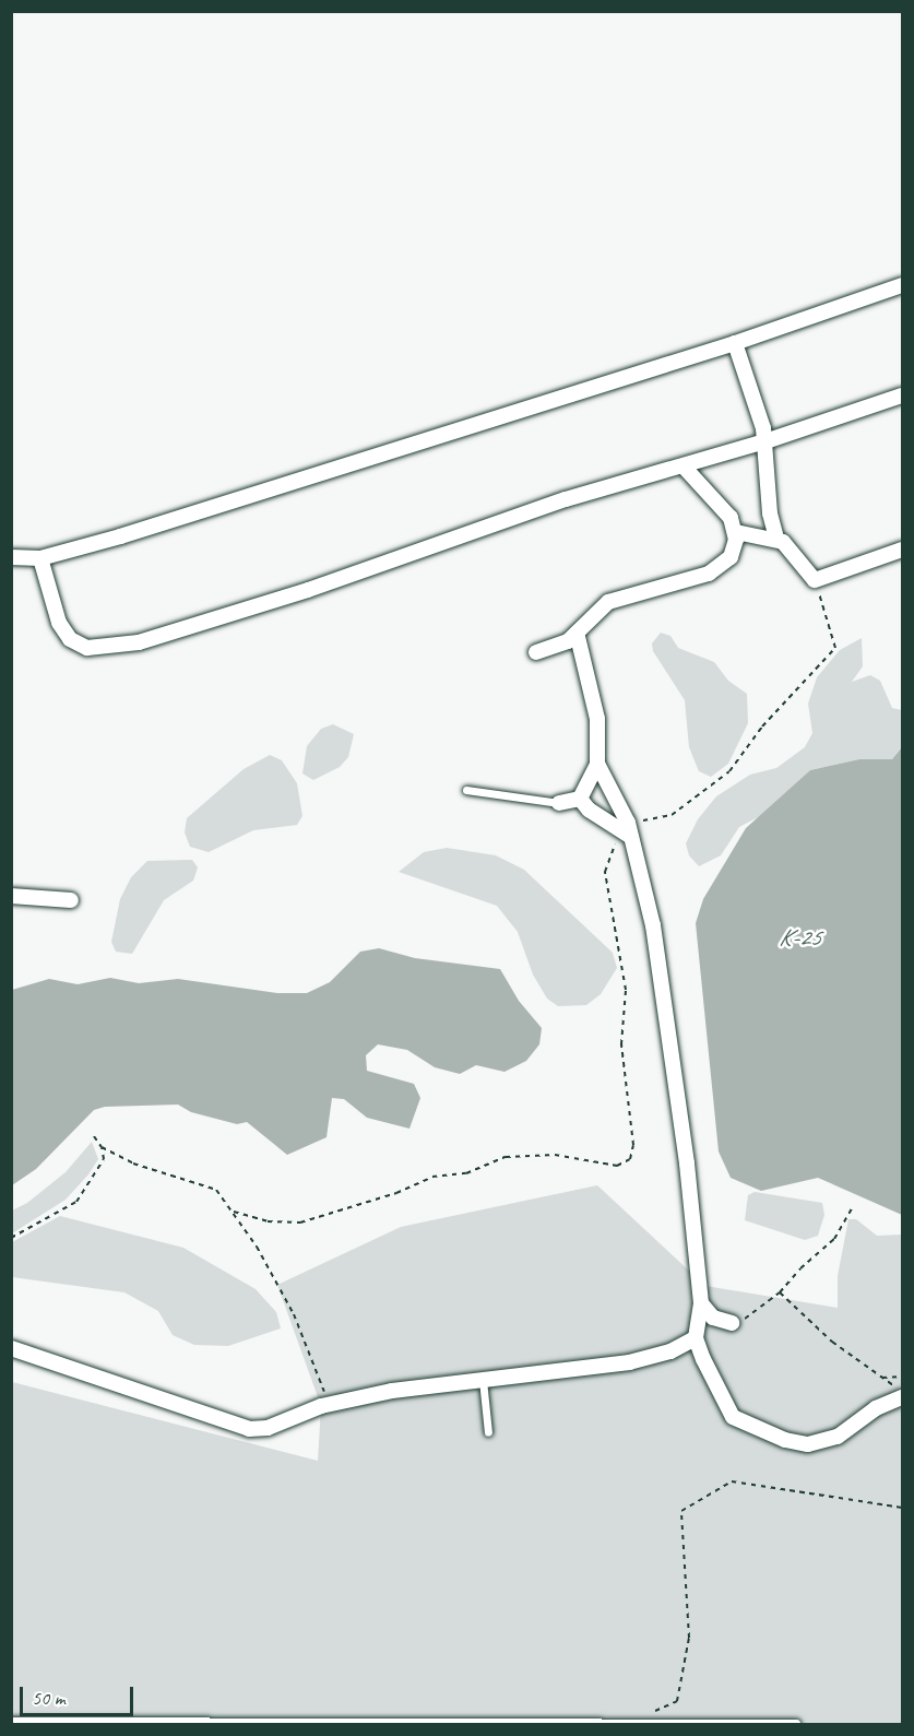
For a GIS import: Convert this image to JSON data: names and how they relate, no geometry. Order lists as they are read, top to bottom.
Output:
{
  "water": ["К-25"],
  "scale_bar": "50 m"
}
